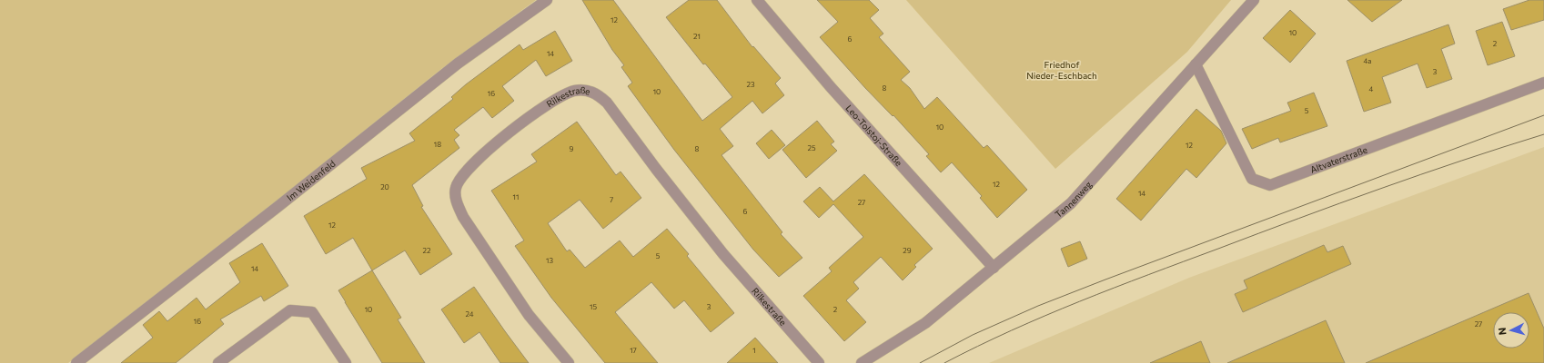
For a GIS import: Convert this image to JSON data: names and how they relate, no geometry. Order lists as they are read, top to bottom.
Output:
{
  "streets": {
    "street": [
      "Rilkestraße",
      "Leo-Tolstoj-Straße",
      "Altvaterstraße",
      "Im Weidenfeld",
      "Tannenweg"
    ]
  },
  "crossings": [
    ["Leo-Tolstoj-Straße", "Tannenweg"],
    ["Altvaterstraße", "Tannenweg"]
  ],
  "parks": ["Friedhof Nieder-Eschbach"],
  "house_numbers": [
    "12",
    "10",
    "21",
    "6",
    "2",
    "14",
    "4a",
    "3",
    "23",
    "8",
    "4",
    "10",
    "16",
    "5",
    "10",
    "18",
    "12",
    "25",
    "9",
    "8",
    "12",
    "20",
    "14",
    "11",
    "7",
    "27",
    "6",
    "12",
    "22",
    "29",
    "5",
    "13",
    "14",
    "15",
    "3",
    "10",
    "2",
    "24",
    "16",
    "27",
    "17",
    "1"
  ],
  "north": "left"
}
